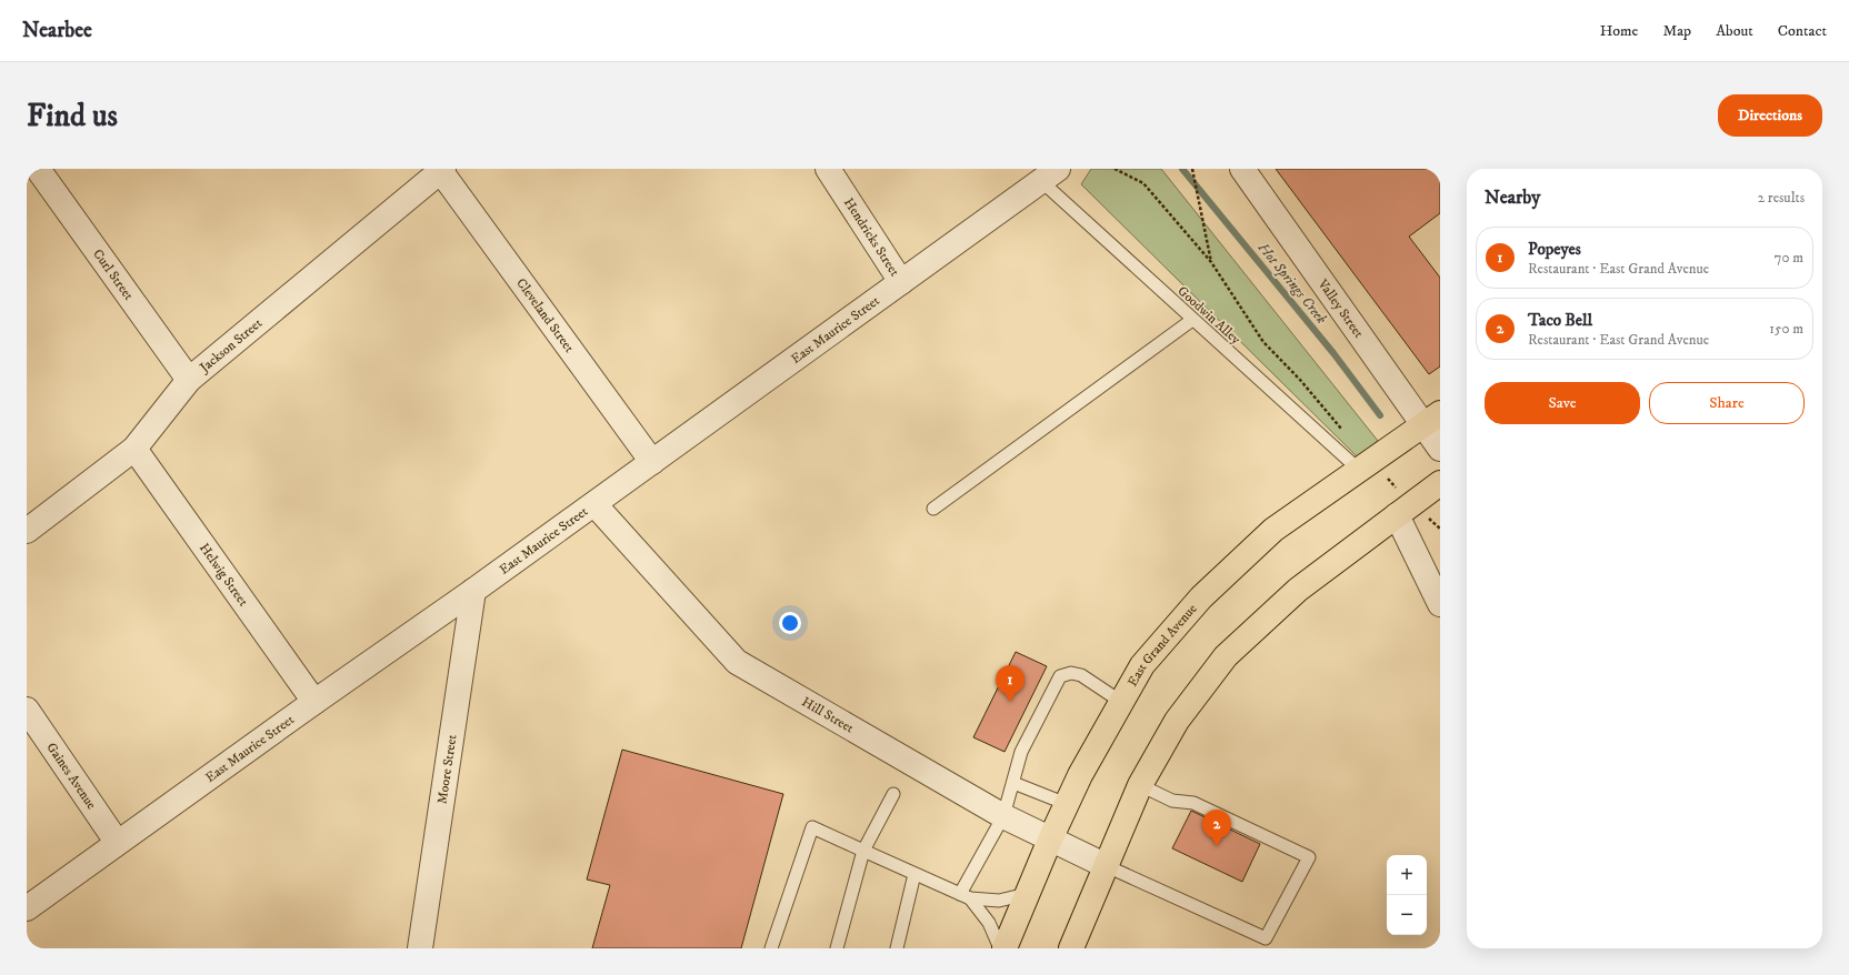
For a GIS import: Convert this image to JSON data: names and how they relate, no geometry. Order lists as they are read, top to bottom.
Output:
{
  "streets": {
    "main road": ["East Grand Avenue"],
    "street": [
      "Hendricks Street",
      "Curl Street",
      "Valley Street",
      "Cleveland Street",
      "East Maurice Street",
      "Jackson Street",
      "Helwig Street",
      "Hill Street",
      "Moore Street",
      "Gaines Avenue"
    ],
    "lane": ["Goodwin Alley"]
  },
  "crossings": [
    ["Hendricks Street", "East Maurice Street"],
    ["Curl Street", "Jackson Street"],
    ["Valley Street", "East Grand Avenue"],
    ["Cleveland Street", "East Maurice Street"],
    ["Cleveland Street", "Jackson Street"],
    ["Goodwin Alley", "East Maurice Street"],
    ["Goodwin Alley", "East Grand Avenue"],
    ["East Maurice Street", "Helwig Street"],
    ["East Maurice Street", "Hill Street"],
    ["East Maurice Street", "Moore Street"],
    ["East Maurice Street", "Gaines Avenue"],
    ["Jackson Street", "Helwig Street"],
    ["East Grand Avenue", "Hill Street"]
  ],
  "water": ["Hot Springs Creek"],
  "page": {
    "header": "Nearbee",
    "nav": [
      "Home",
      "Map",
      "About",
      "Contact"
    ],
    "buttons": [
      "Directions",
      ["Save", "Share"]
    ],
    "title": "Find us",
    "heading": ["Nearby", "2 results"],
    "list": [
      {
        "mark": "1",
        "name": "Popeyes",
        "note": "Restaurant · East Grand Avenue",
        "value": "70 m"
      },
      {
        "mark": "2",
        "name": "Taco Bell",
        "note": "Restaurant · East Grand Avenue",
        "value": "150 m"
      }
    ],
    "pins": ["1", "2"],
    "map_buttons": ["+", "−"]
  }
}
